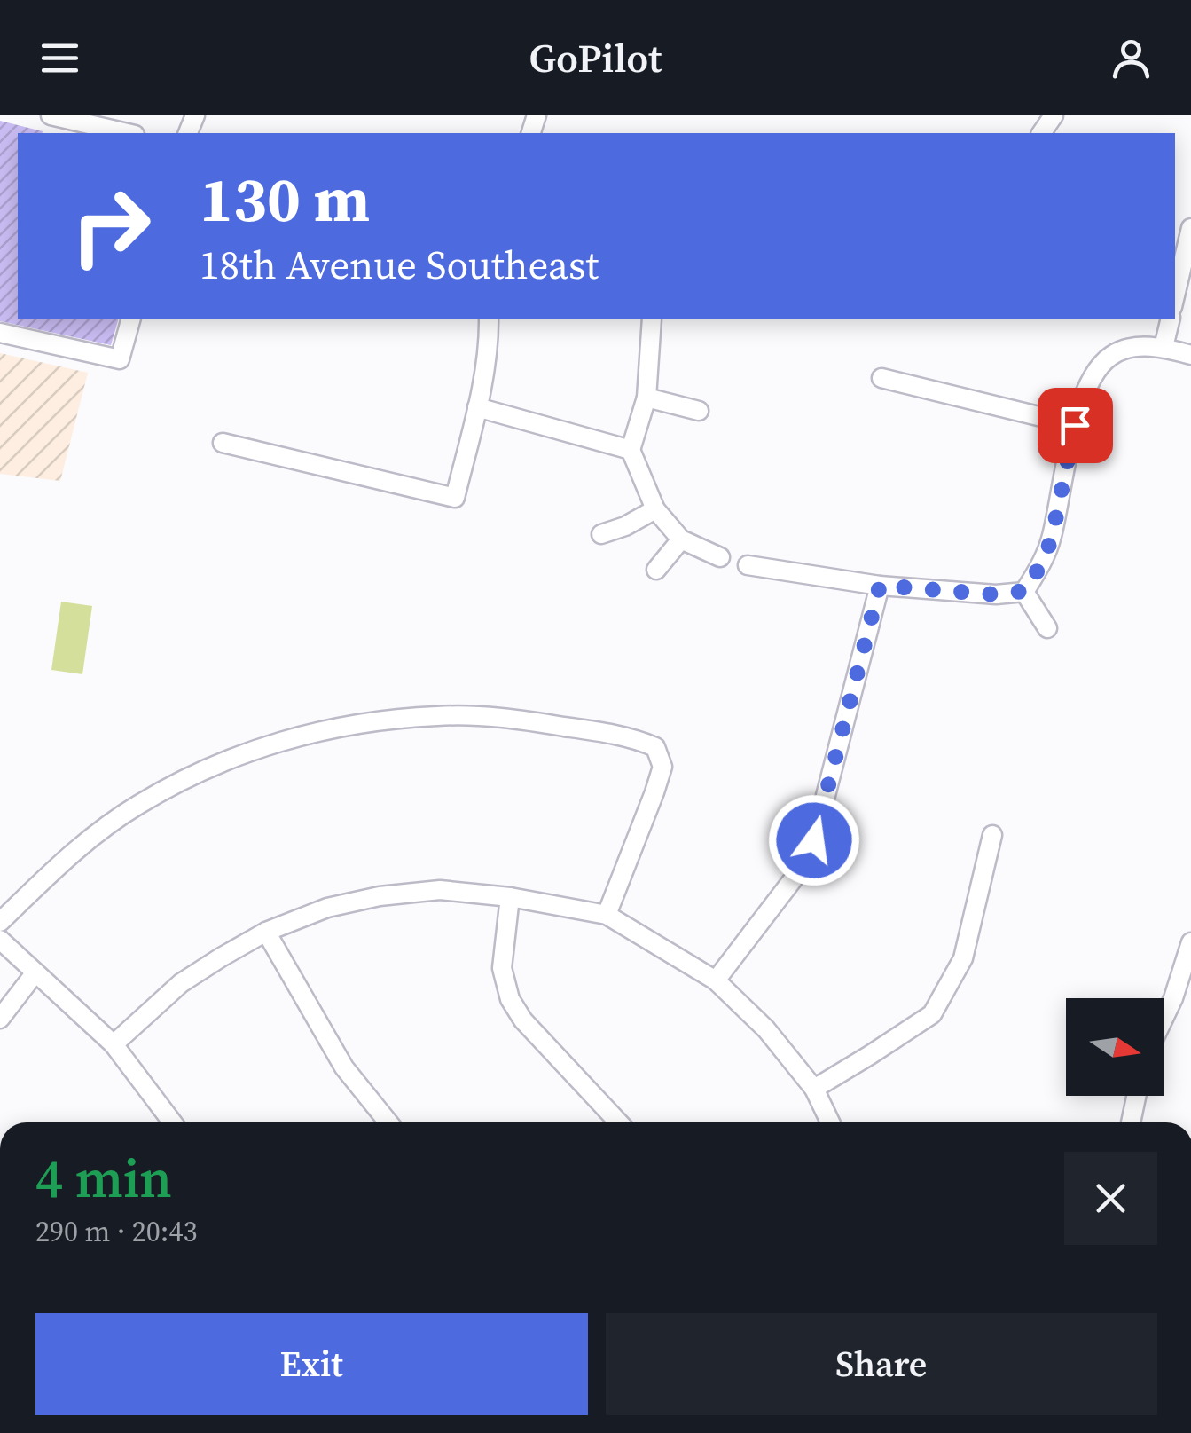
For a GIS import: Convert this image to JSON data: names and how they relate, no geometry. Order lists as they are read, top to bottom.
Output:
{
  "north": "right",
  "page": {
    "header": "GoPilot",
    "turn": ["130 m", "18th Avenue Southeast"],
    "heading": ["4 min", "290 m · 20:43"],
    "buttons": ["Exit", "Share"]
  }
}
